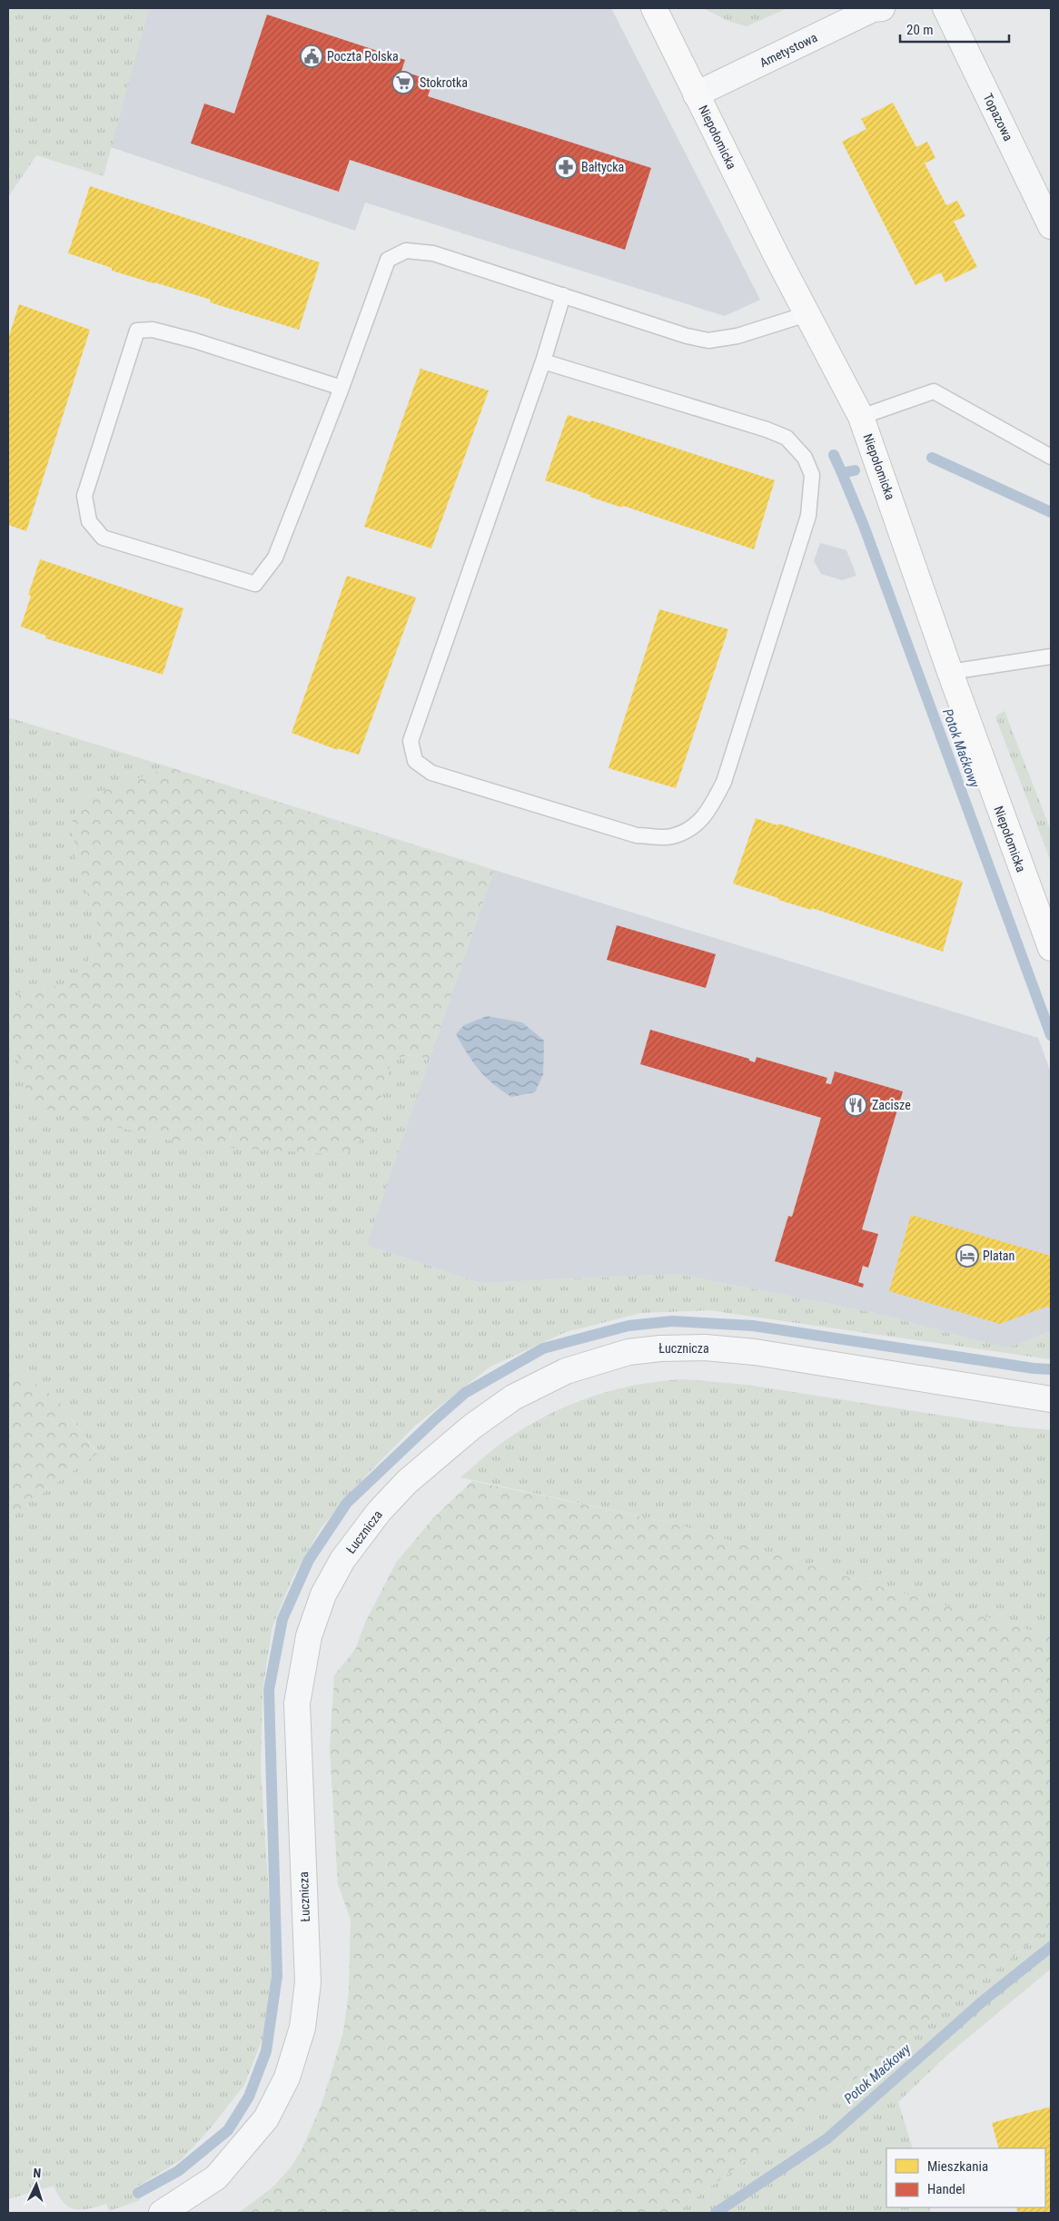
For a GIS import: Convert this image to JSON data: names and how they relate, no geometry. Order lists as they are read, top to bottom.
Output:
{
  "streets": {
    "main road": ["Niepołomicka"],
    "street": ["Ametystowa", "Topazowa", "Łucznicza"]
  },
  "crossings": [
    ["Ametystowa", "Niepołomicka"]
  ],
  "water": ["Potok Maćkowy"],
  "places": {
    "public building": ["Poczta Polska"],
    "supermarket": ["Stokrotka"],
    "pharmacy": ["Bałtycka"],
    "restaurant": ["Zacisze"],
    "hotel": ["Platan"]
  },
  "legend": ["Mieszkania", "Handel"],
  "scale_bar": "20 m",
  "north": "top"
}
